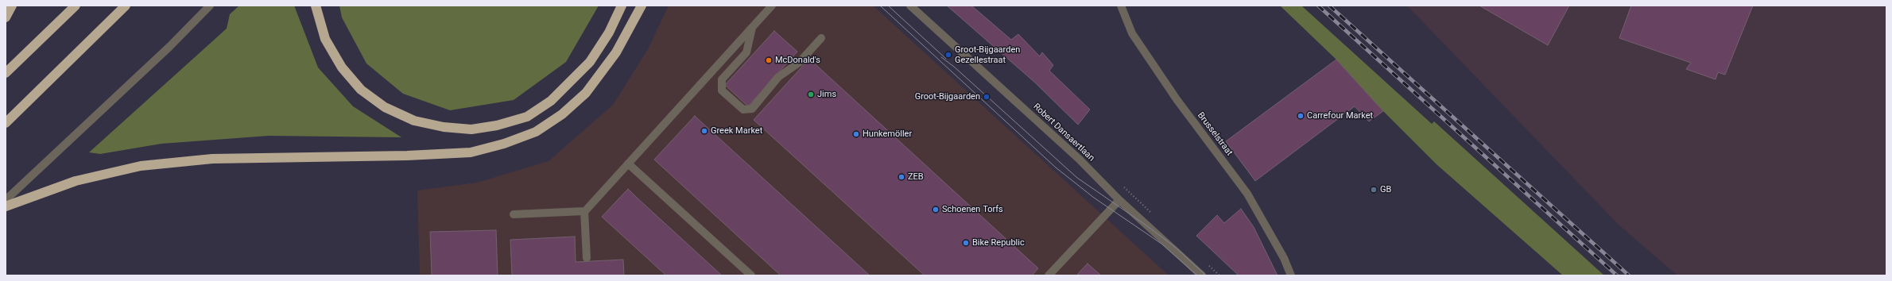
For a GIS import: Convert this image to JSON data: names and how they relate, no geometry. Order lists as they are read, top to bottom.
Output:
{
  "streets": {
    "street": ["Robert Dansaertlaan", "Brusselstraat"]
  },
  "places": [
    "Groot-Bijgaarden Gezellestraat",
    "McDonald's",
    "Jims",
    "Groot-Bijgaarden",
    "Carrefour Market",
    "Greek Market",
    "Hunkemöller",
    "ZEB",
    "GB",
    "Schoenen Torfs",
    "Bike Republic"
  ]
}
